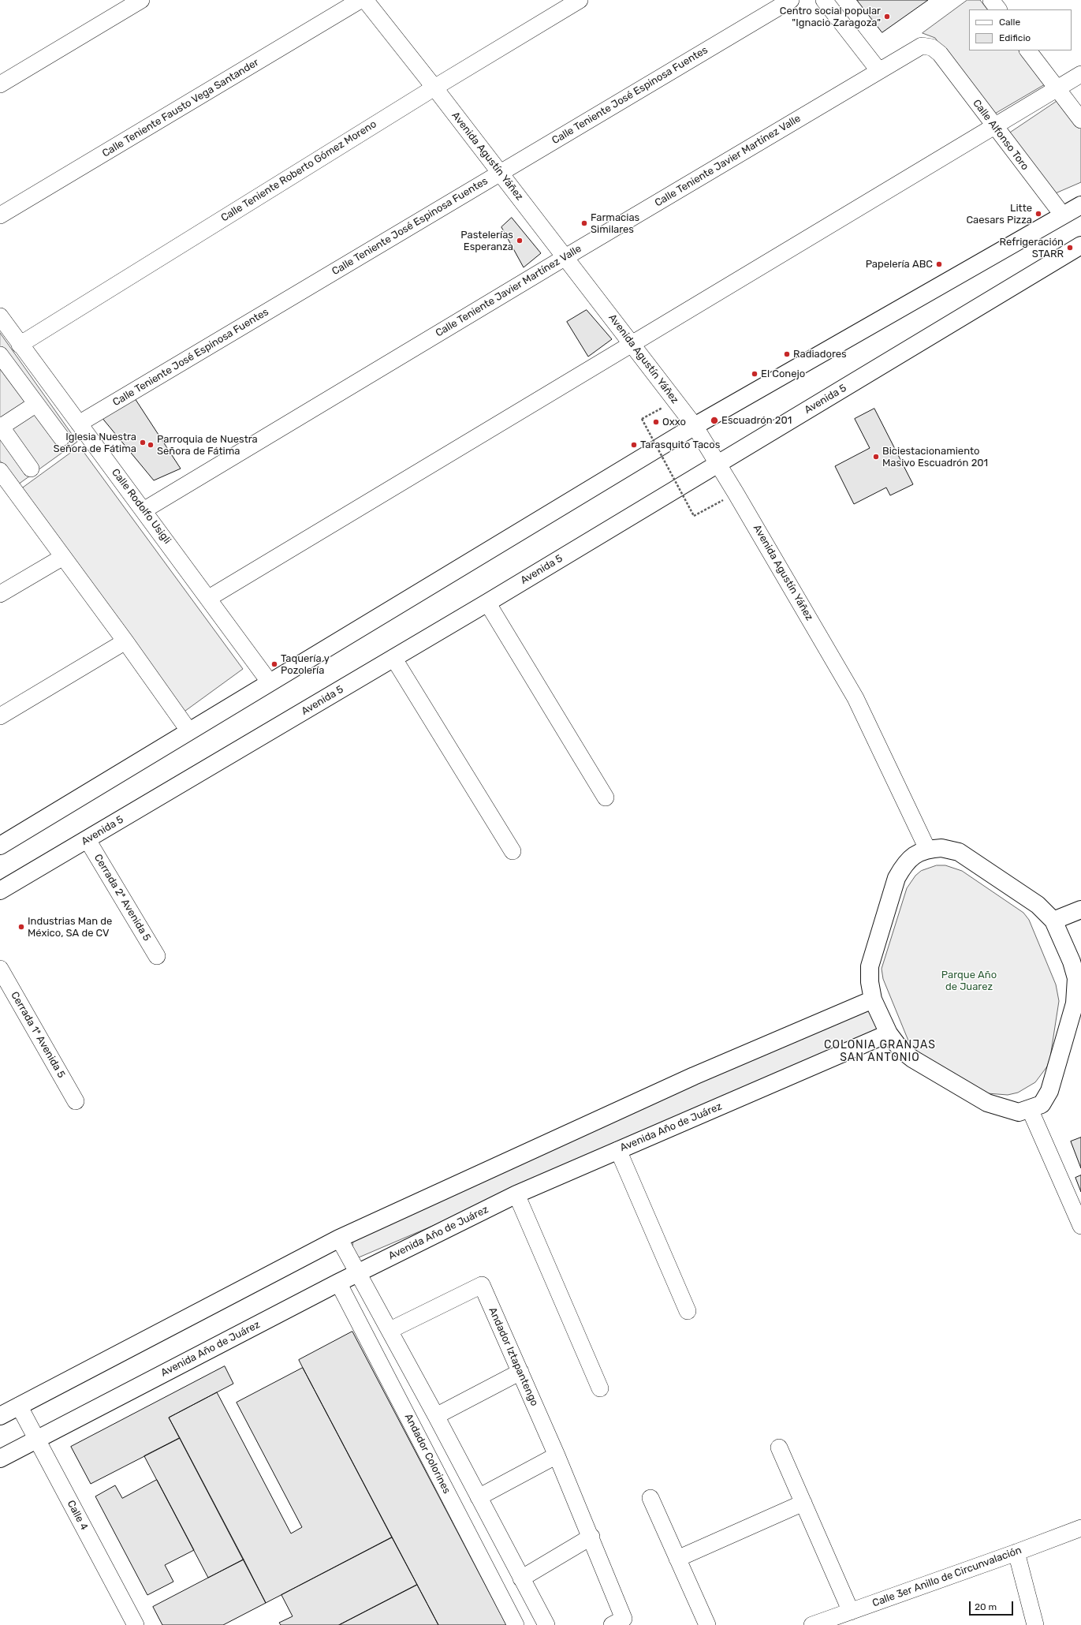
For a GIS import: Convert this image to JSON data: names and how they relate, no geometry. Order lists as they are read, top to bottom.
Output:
{
  "streets": {
    "main road": ["Avenida 5", "Avenida Año de Juárez"],
    "street": [
      "Calle Teniente José Espinosa Fuentes",
      "Calle Teniente Fausto Vega Santander",
      "Calle Alfonso Toro",
      "Avenida Agustín Yáñez",
      "Calle Teniente Javier Martínez Valle",
      "Calle Teniente Roberto Gómez Moreno",
      "Calle Rodolfo Usigli",
      "Cerrada 2ª Avenida 5",
      "Cerrada 1ª Avenida 5",
      "Andador Iztapantengo",
      "Andador Colorines",
      "Calle 4",
      "Calle 3er Anillo de Circunvalación"
    ]
  },
  "crossings": [
    ["Calle Teniente José Espinosa Fuentes", "Avenida Agustín Yáñez"],
    ["Calle Teniente José Espinosa Fuentes", "Calle Rodolfo Usigli"],
    ["Calle Alfonso Toro", "Calle Teniente Javier Martínez Valle"],
    ["Avenida Agustín Yáñez", "Calle Teniente Javier Martínez Valle"],
    ["Avenida Agustín Yáñez", "Calle Teniente Roberto Gómez Moreno"],
    ["Avenida Agustín Yáñez", "Avenida 5"],
    ["Calle Teniente Javier Martínez Valle", "Calle Rodolfo Usigli"],
    ["Calle Teniente Roberto Gómez Moreno", "Calle Rodolfo Usigli"],
    ["Avenida 5", "Cerrada 2ª Avenida 5"],
    ["Avenida Año de Juárez", "Andador Colorines"],
    ["Avenida Año de Juárez", "Calle 4"]
  ],
  "districts": ["COLONIA GRANJAS SAN ANTONIO"],
  "parks": ["Parque Año de Juarez"],
  "places": [
    "Centro social popular \"Ignacio Zaragoza\"",
    "Litte Caesars Pizza",
    "Farmacias Similares",
    "Pastelerías Esperanza",
    "Refrigeración STARR",
    "Papelería ABC",
    "Radiadores",
    "El Conejo",
    "Escuadrón 201",
    "Oxxo",
    "Iglesia Nuestra Señora de Fátima",
    "Parroquia de Nuestra Señora de Fátima",
    "Tarasquito Tacos",
    "Biciestacionamiento Masivo Escuadrón 201",
    "Taquería y Pozolería",
    "Industrias Man de México, SA de CV"
  ],
  "legend": ["Calle", "Edificio"],
  "scale_bar": "20 m"
}
